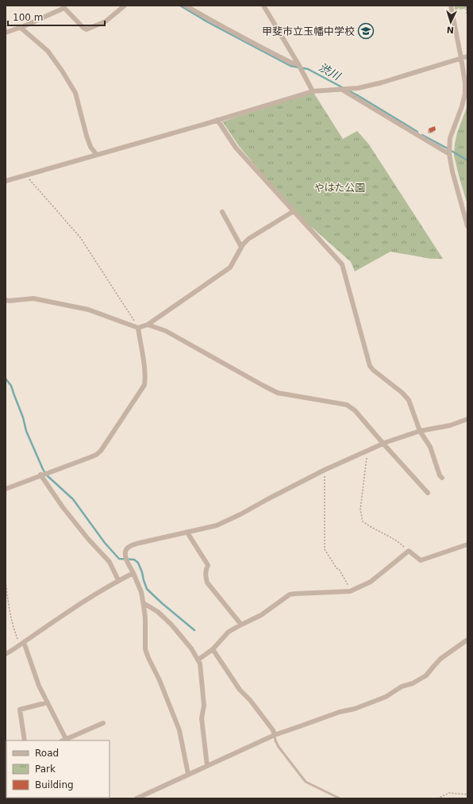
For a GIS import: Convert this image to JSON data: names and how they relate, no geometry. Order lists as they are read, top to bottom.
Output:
{
  "water": ["渋川"],
  "parks": ["やはた公園"],
  "places": {
    "school or university": ["甲斐市立玉幡中学校"]
  },
  "legend": ["Road", "Park", "Building"],
  "scale_bar": "100 m",
  "north": "bottom"
}
